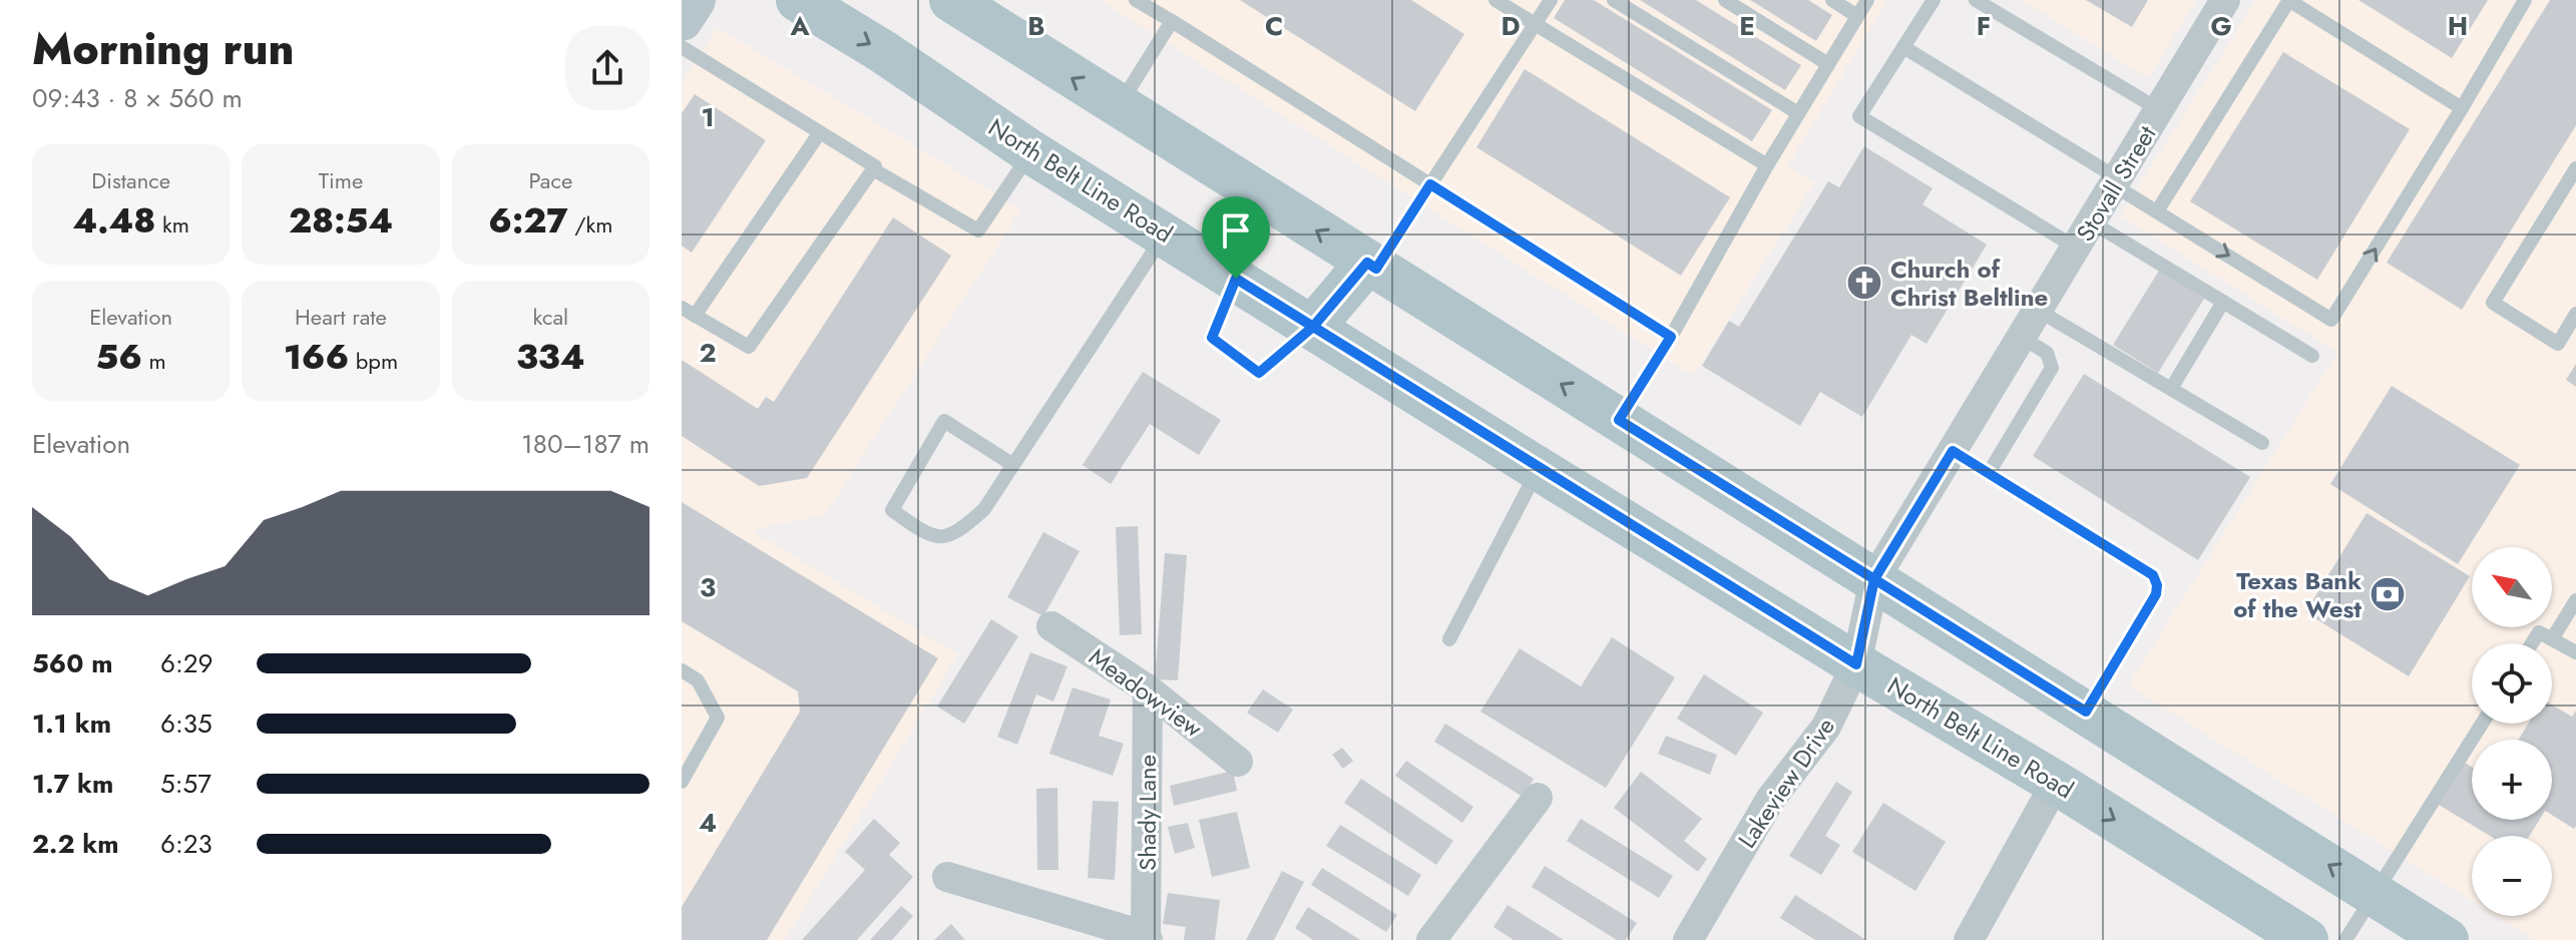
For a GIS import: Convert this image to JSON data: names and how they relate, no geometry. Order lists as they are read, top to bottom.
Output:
{
  "streets": {
    "main road": ["North Belt Line Road"],
    "street": [
      "Stovall Street",
      "Meadowview",
      "Lakeview Drive",
      "Shady Lane"
    ]
  },
  "crossings": [
    ["North Belt Line Road", "Stovall Street"],
    ["North Belt Line Road", "Lakeview Drive"],
    ["Stovall Street", "Lakeview Drive"],
    ["Meadowview", "Shady Lane"]
  ],
  "places": {
    "church": ["Church of Christ Beltline"],
    "bank": ["Texas Bank of the West"]
  },
  "north": "top left",
  "page": {
    "heading": ["Morning run", "09:43 · 8 × 560 m"],
    "stats": [
      ["Distance", "4.48 km"],
      ["Time", "28:54"],
      ["Pace", "6:27 /km"],
      ["Elevation", "56 m"],
      ["Heart rate", "166 bpm"],
      ["kcal", "334"]
    ],
    "chart": ["Elevation", "180–187 m"],
    "map_buttons": ["+", "−"],
    "list": [
      {
        "name": "560 m",
        "note": "6:29"
      },
      {
        "name": "1.1 km",
        "note": "6:35"
      },
      {
        "name": "1.7 km",
        "note": "5:57"
      },
      {
        "name": "2.2 km",
        "note": "6:23"
      }
    ]
  },
  "grid": {
    "columns": [
      "A",
      "B",
      "C",
      "D",
      "E",
      "F",
      "G",
      "H"
    ],
    "rows": [
      "1",
      "2",
      "3",
      "4"
    ]
  }
}
